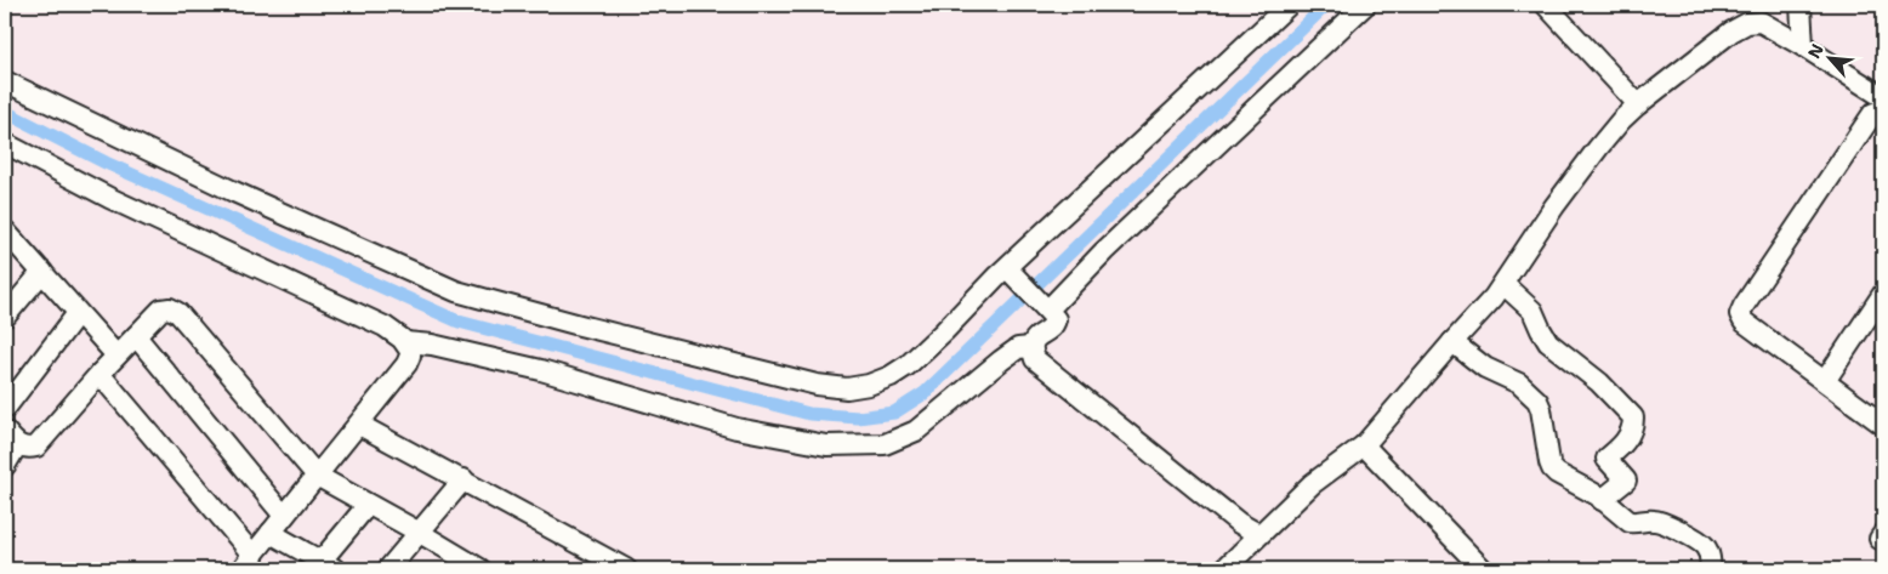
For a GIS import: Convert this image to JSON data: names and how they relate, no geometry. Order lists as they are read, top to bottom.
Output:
{
  "north": "top left"
}
